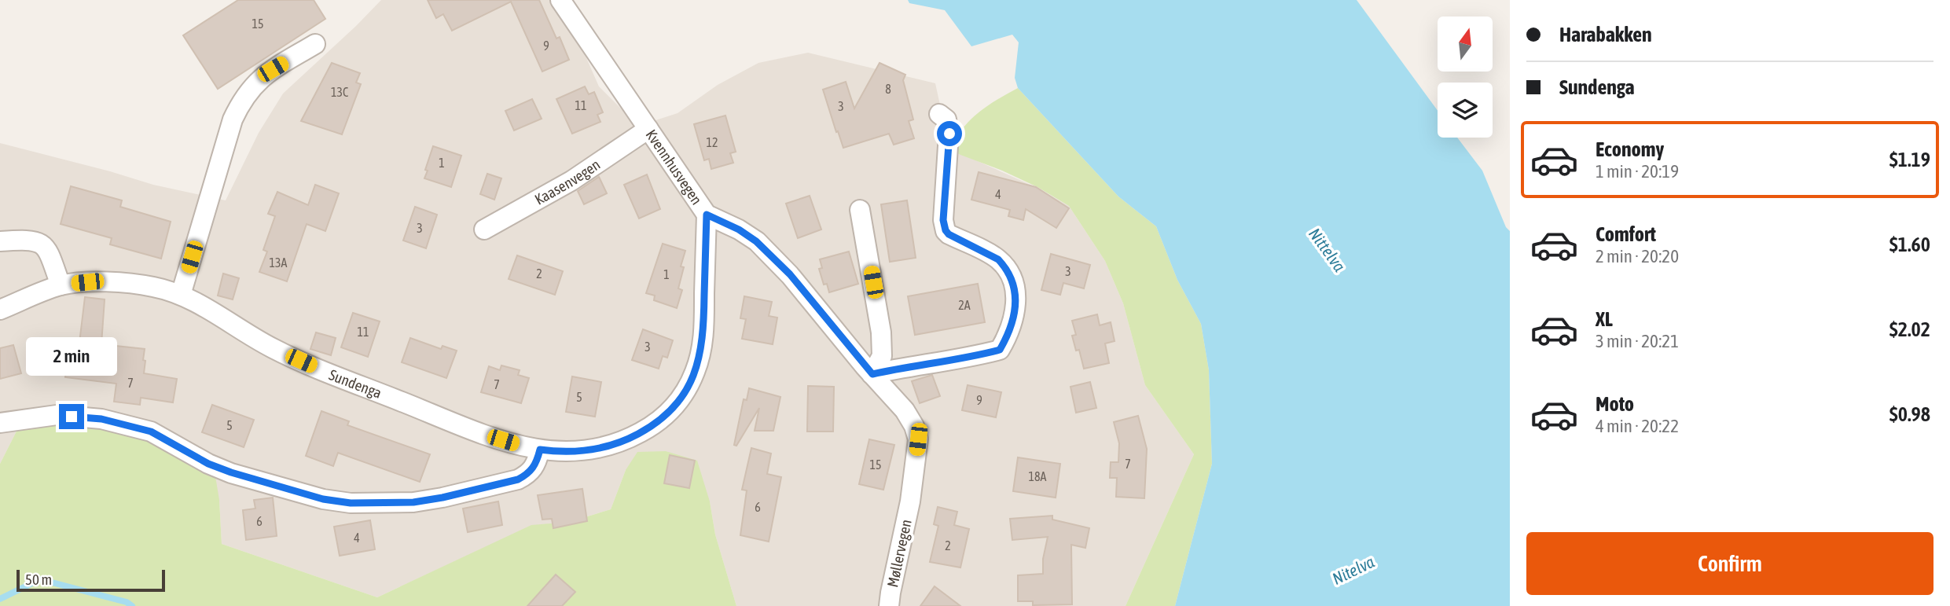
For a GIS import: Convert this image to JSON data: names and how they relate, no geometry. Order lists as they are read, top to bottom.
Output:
{
  "streets": {
    "street": [
      "Kvennhusvegen",
      "Kaasenvegen",
      "Sundenga",
      "Møllervegen"
    ]
  },
  "crossings": [
    ["Kvennhusvegen", "Kaasenvegen"],
    ["Kvennhusvegen", "Sundenga"],
    ["Kvennhusvegen", "Møllervegen"]
  ],
  "water": ["Nittelva", "Nitelva"],
  "house_numbers": [
    "15",
    "9",
    "8",
    "13C",
    "11",
    "3",
    "12",
    "1",
    "4",
    "3",
    "13A",
    "3",
    "2",
    "1",
    "2A",
    "11",
    "3",
    "7",
    "7",
    "5",
    "9",
    "5",
    "7",
    "15",
    "18A",
    "6",
    "6",
    "4",
    "2"
  ],
  "scale_bar": "50 m",
  "north": "top",
  "page": {
    "banner": ["Harabakken", "Sundenga"],
    "list": [
      {
        "name": "Economy",
        "note": "1 min · 20:19",
        "value": "$1.19"
      },
      {
        "name": "Comfort",
        "note": "2 min · 20:20",
        "value": "$1.60"
      },
      {
        "name": "XL",
        "note": "3 min · 20:21",
        "value": "$2.02"
      },
      {
        "name": "Moto",
        "note": "4 min · 20:22",
        "value": "$0.98"
      }
    ],
    "bubble": "2 min",
    "buttons": "Confirm",
    "scale": "50 m"
  }
}
